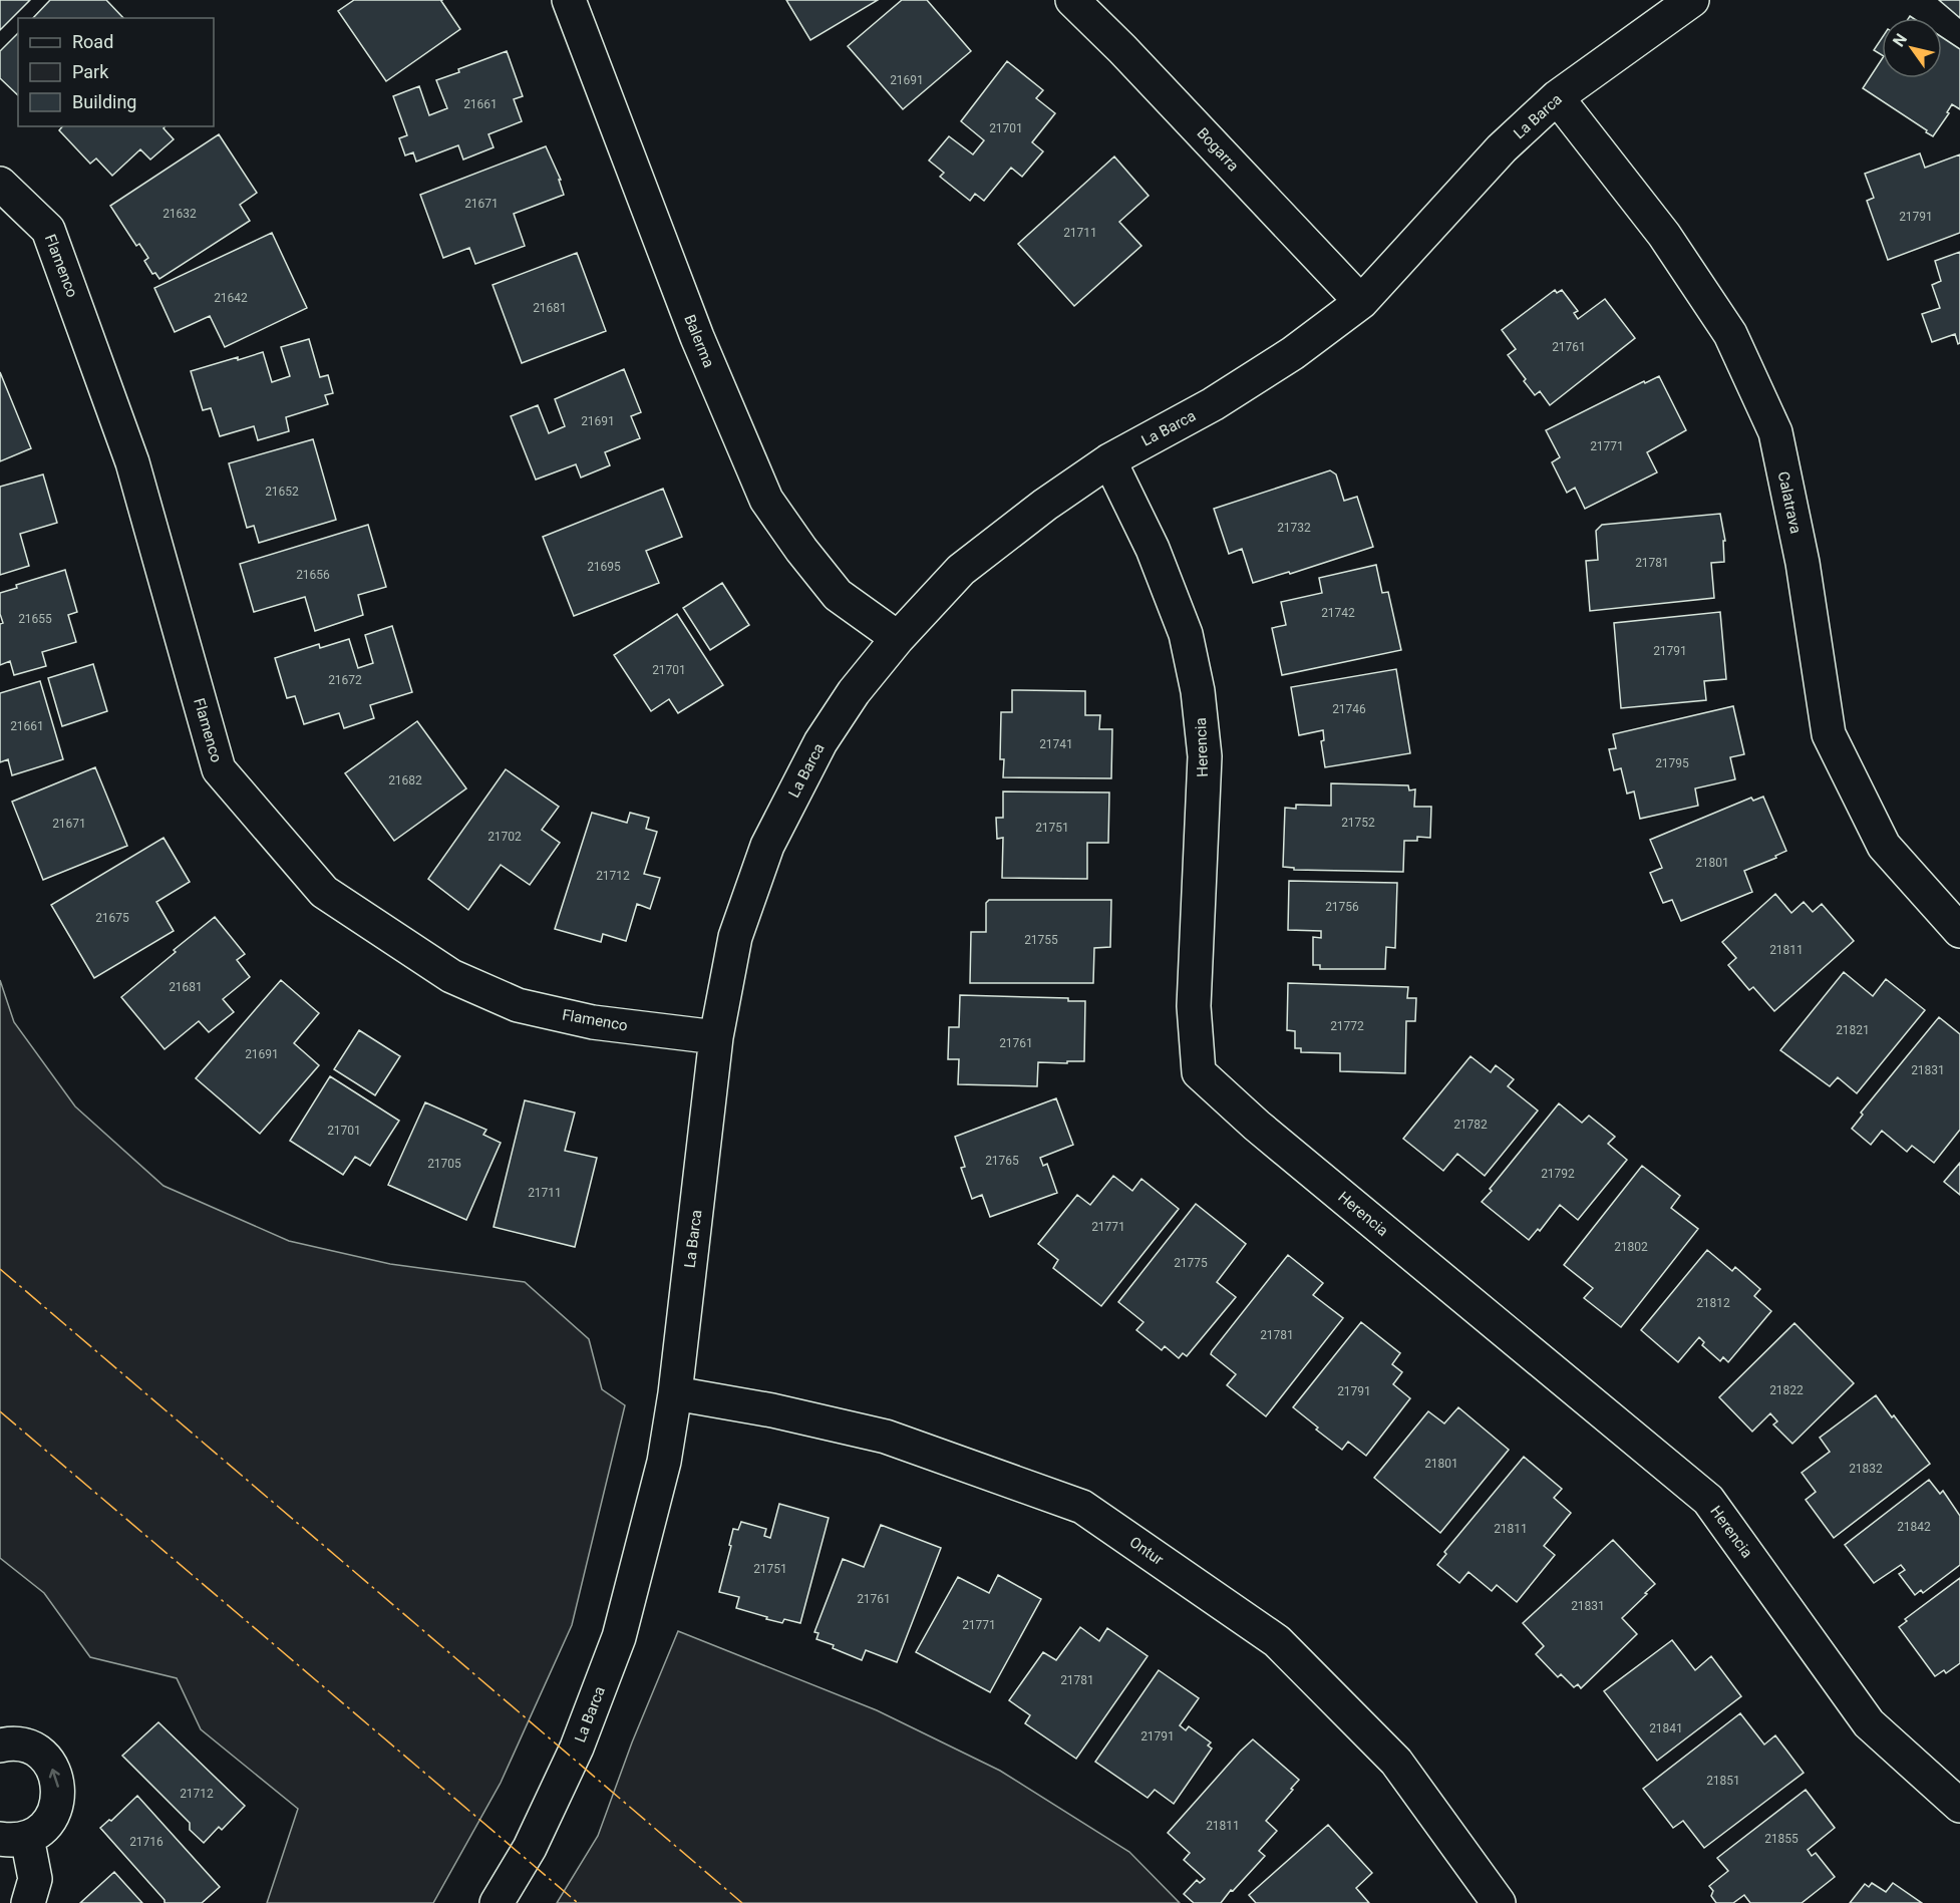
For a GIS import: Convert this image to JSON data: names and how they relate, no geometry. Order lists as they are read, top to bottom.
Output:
{
  "streets": {
    "street": [
      "La Barca",
      "Bogarra",
      "Flamenco",
      "Balerma",
      "Calatrava",
      "Herencia",
      "Ontur"
    ]
  },
  "crossings": [
    ["La Barca", "Bogarra"],
    ["La Barca", "Flamenco"],
    ["La Barca", "Balerma"],
    ["La Barca", "Calatrava"],
    ["La Barca", "Herencia"],
    ["La Barca", "Ontur"]
  ],
  "house_numbers": [
    "21691",
    "21661",
    "21701",
    "21671",
    "21632",
    "21791",
    "21711",
    "21642",
    "21681",
    "21761",
    "21691",
    "21771",
    "21652",
    "21732",
    "21781",
    "21695",
    "21656",
    "21742",
    "21655",
    "21791",
    "21701",
    "21672",
    "21746",
    "21661",
    "21741",
    "21795",
    "21682",
    "21752",
    "21671",
    "21751",
    "21702",
    "21801",
    "21712",
    "21756",
    "21675",
    "21755",
    "21811",
    "21681",
    "21772",
    "21821",
    "21761",
    "21691",
    "21831",
    "21782",
    "21701",
    "21765",
    "21705",
    "21792",
    "21711",
    "21771",
    "21802",
    "21775",
    "21812",
    "21781",
    "21822",
    "21791",
    "21801",
    "21832",
    "21842",
    "21811",
    "21751",
    "21761",
    "21831",
    "21771",
    "21781",
    "21841",
    "21791",
    "21851",
    "21712",
    "21811",
    "21855",
    "21716"
  ],
  "legend": ["Road", "Park", "Building"],
  "north": "top left"
}
